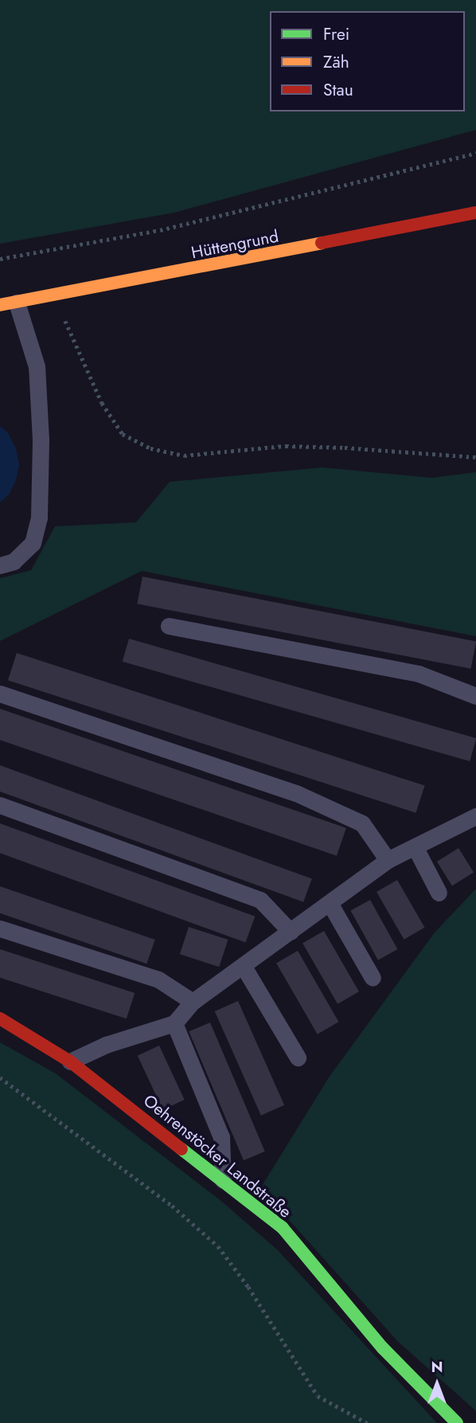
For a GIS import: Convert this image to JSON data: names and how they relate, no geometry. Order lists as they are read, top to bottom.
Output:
{
  "streets": {
    "street": ["Hüttengrund", "Oehrenstöcker Landstraße"]
  },
  "legend": ["Frei", "Zäh", "Stau"],
  "north": "top"
}
